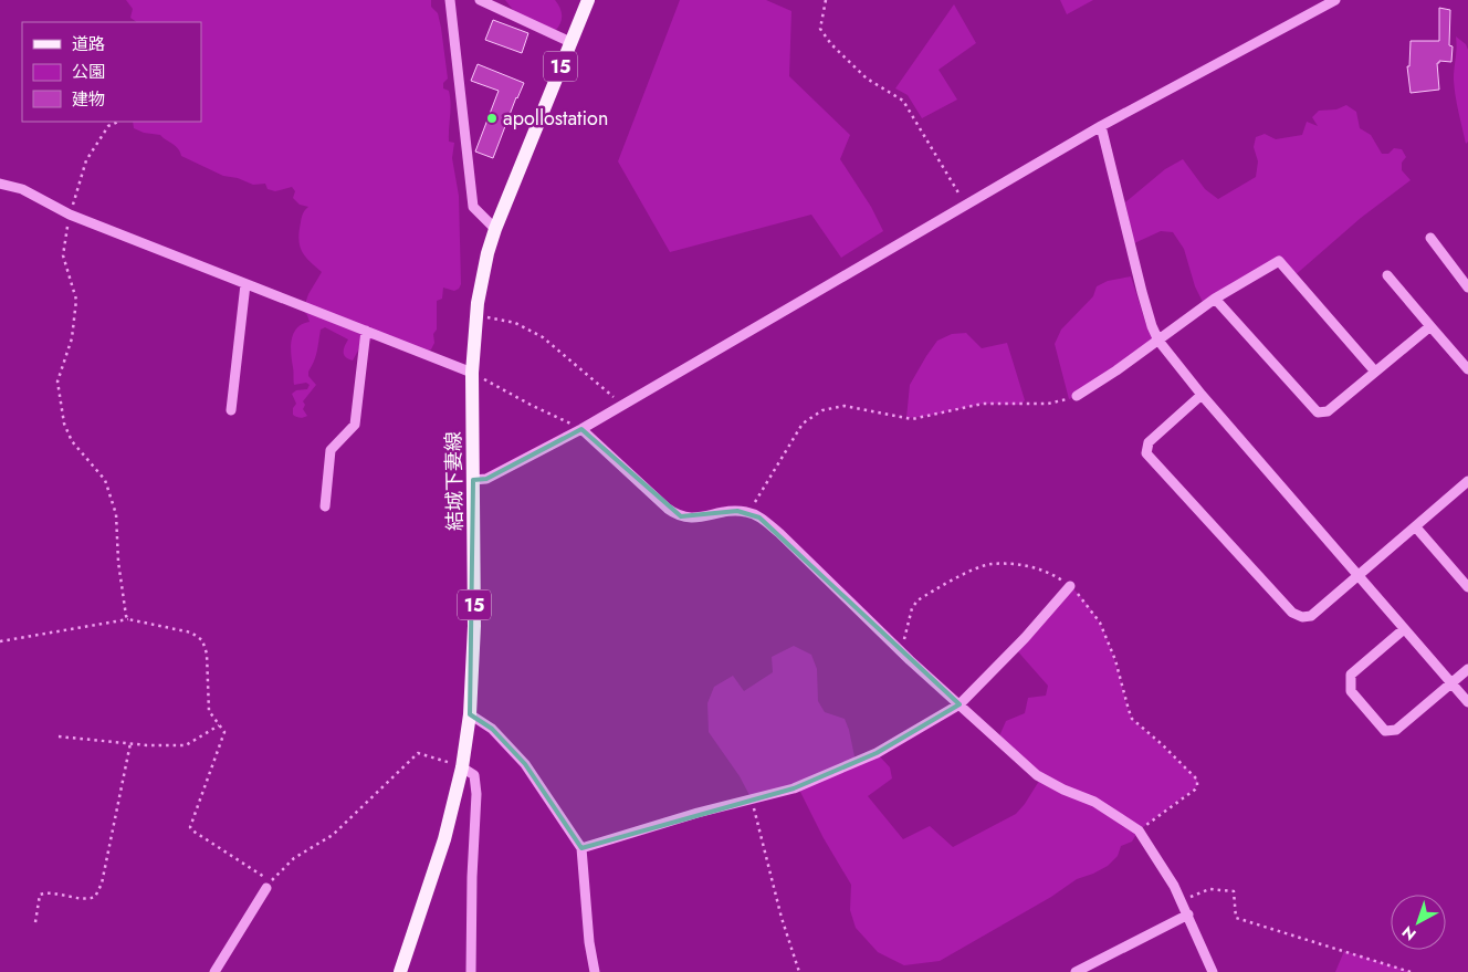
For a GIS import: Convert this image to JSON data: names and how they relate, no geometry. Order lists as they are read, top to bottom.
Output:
{
  "streets": {
    "main road": ["15", "結城下妻線"]
  },
  "places": ["apollostation"],
  "legend": ["道路", "公園", "建物"],
  "north": "bottom left"
}
